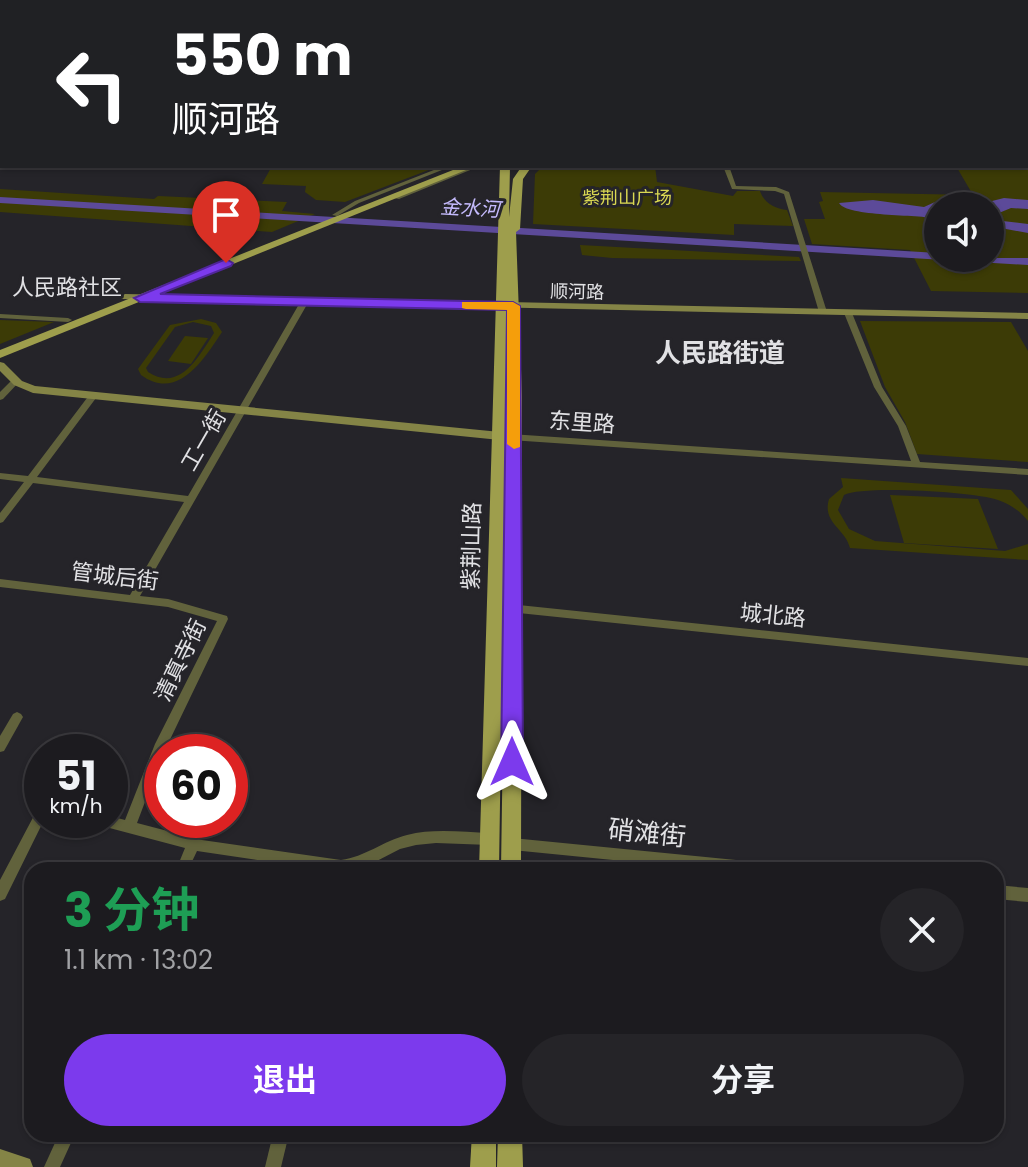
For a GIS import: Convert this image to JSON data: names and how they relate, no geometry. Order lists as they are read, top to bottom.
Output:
{
  "streets": {
    "main road": ["紫荆山路"],
    "street": [
      "顺河路",
      "东里路",
      "工一街",
      "管城后街",
      "城北路",
      "清真寺街",
      "硝滩街"
    ]
  },
  "crossings": [
    ["顺河路", "工一街"],
    ["顺河路", "紫荆山路"],
    ["东里路", "工一街"],
    ["东里路", "紫荆山路"],
    ["工一街", "管城后街"],
    ["紫荆山路", "城北路"],
    ["紫荆山路", "硝滩街"],
    ["管城后街", "清真寺街"]
  ],
  "districts": ["人民路社区", "人民路街道"],
  "water": ["金水河"],
  "parks": ["紫荆山广场"],
  "page": {
    "turn": ["550 m", "顺河路"],
    "speed": "51 km/h",
    "limit": "60",
    "heading": ["3 分钟", "1.1 km · 13:02"],
    "buttons": ["退出", "分享"]
  }
}
